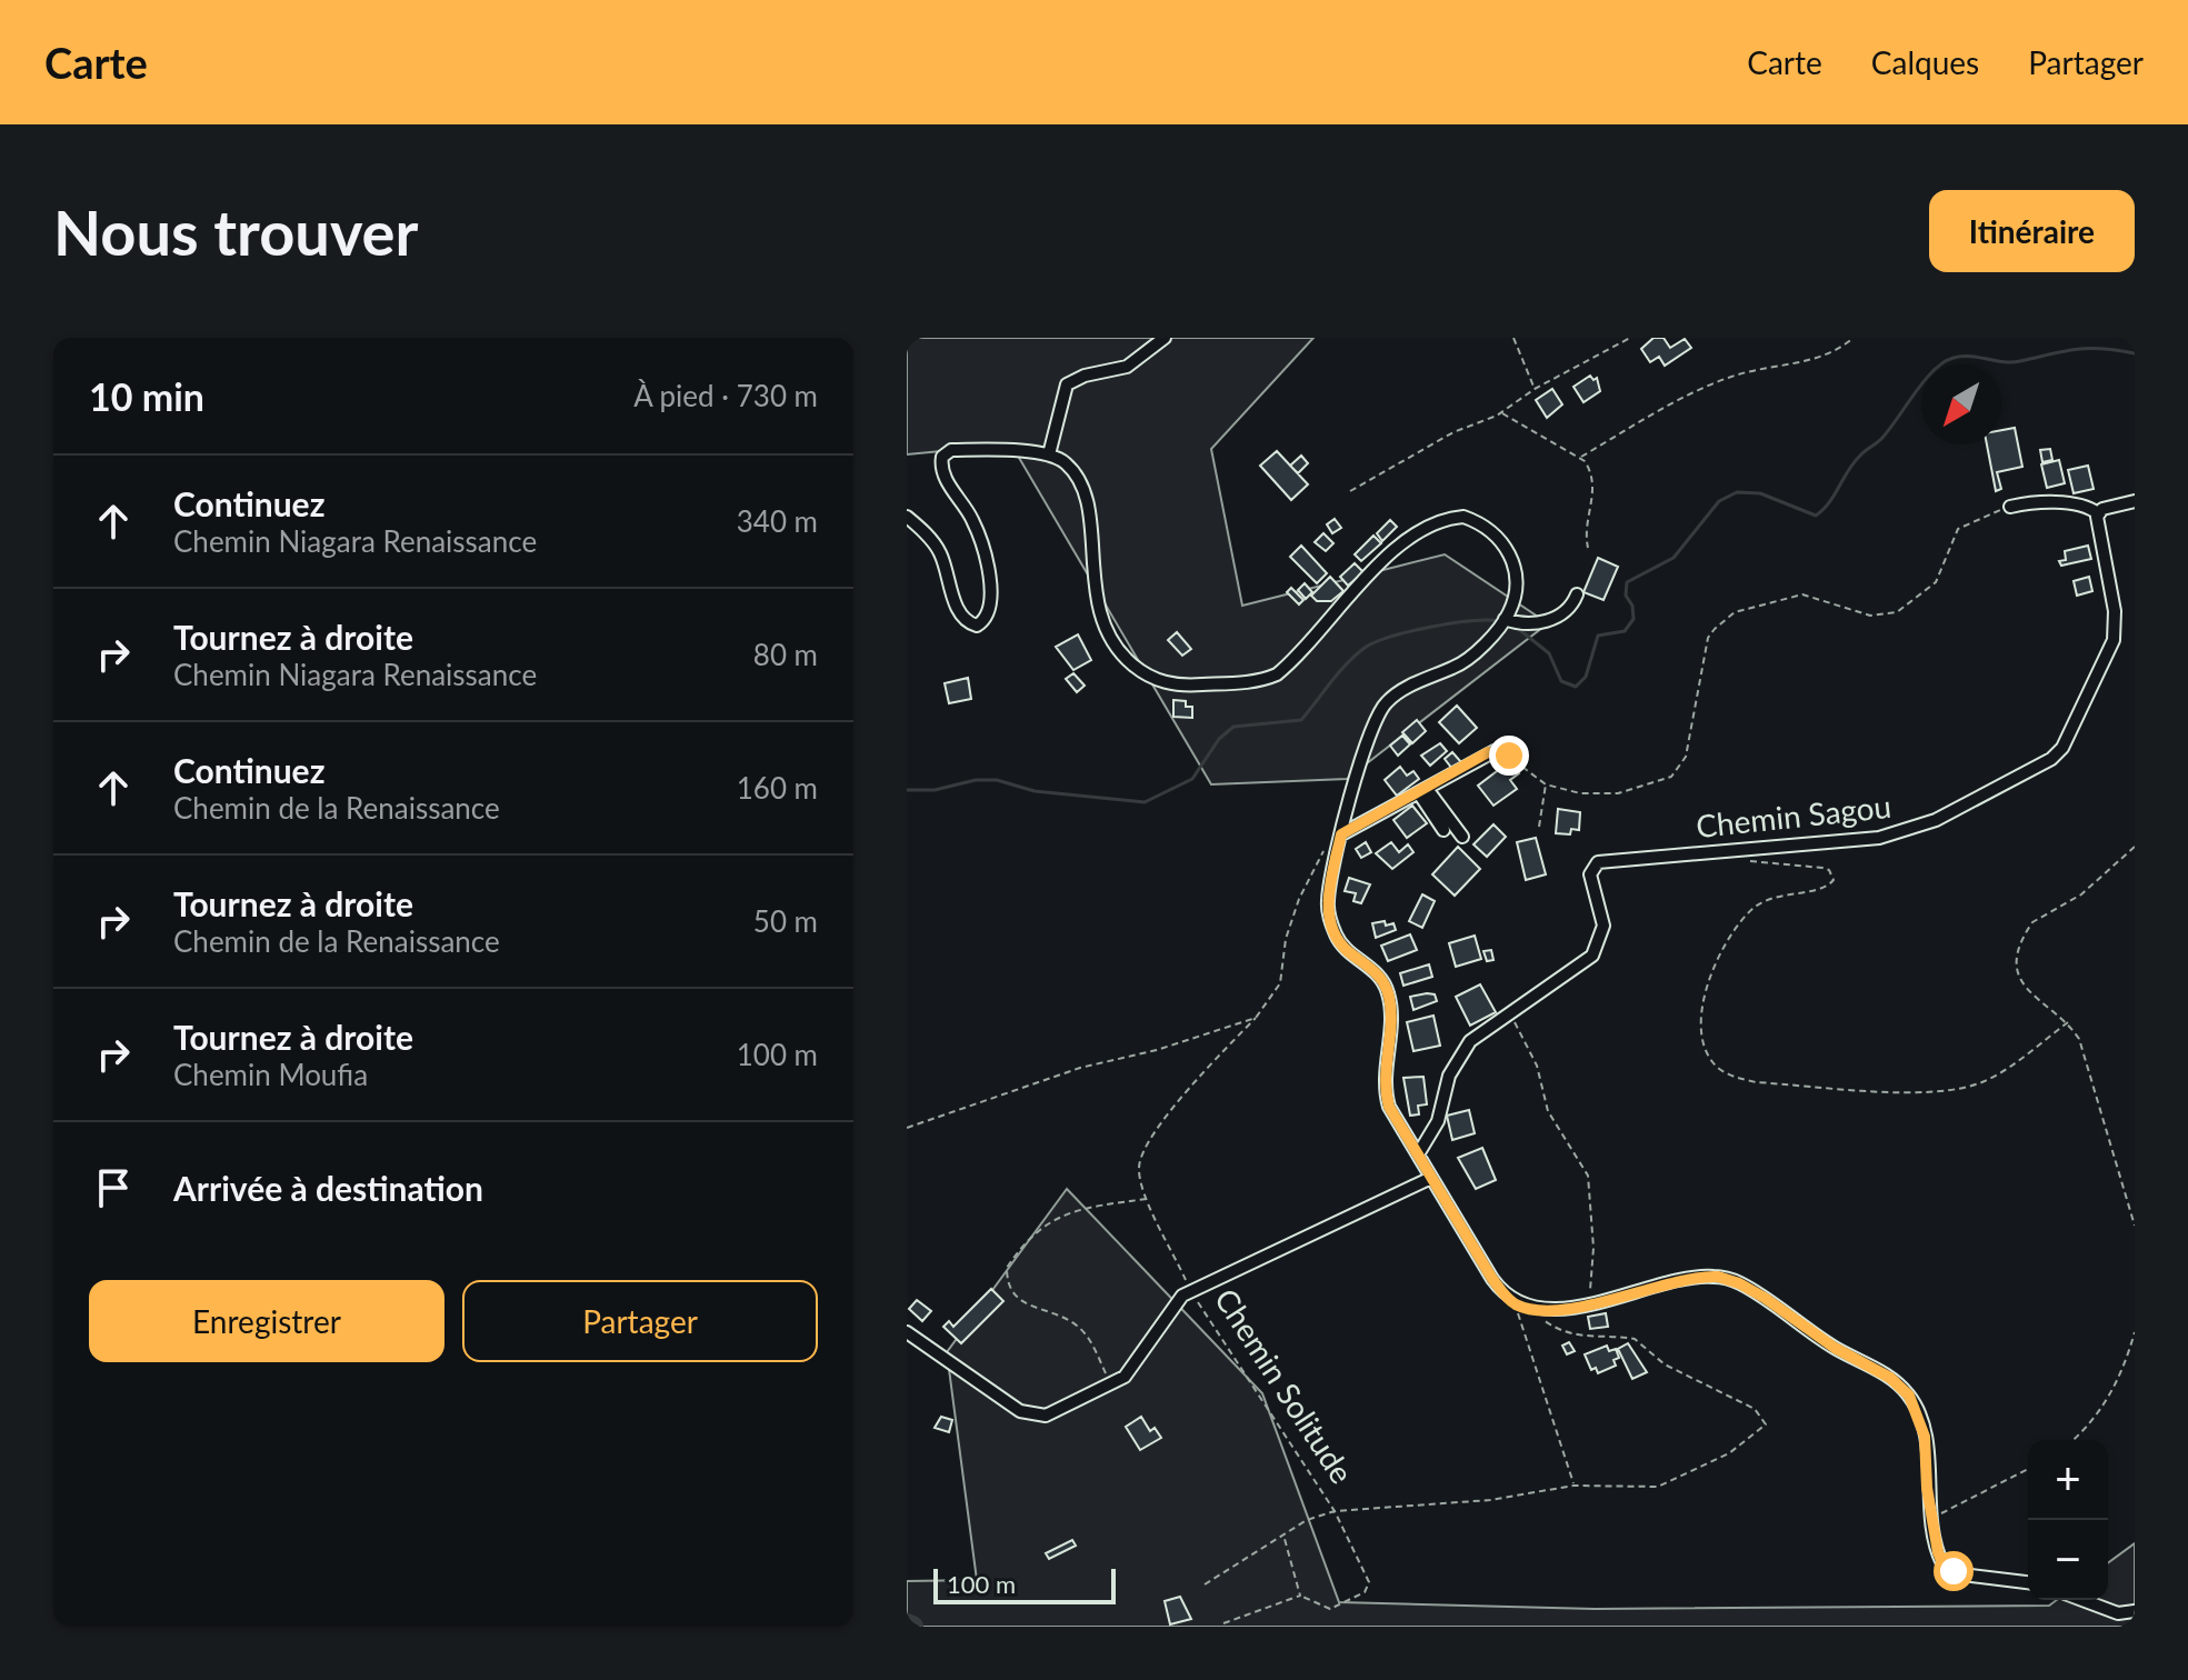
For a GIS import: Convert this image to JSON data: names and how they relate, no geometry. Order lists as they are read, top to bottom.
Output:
{
  "streets": {
    "street": ["Chemin Sagou", "Chemin Solitude"]
  },
  "scale_bar": "100 m",
  "north": "bottom left",
  "page": {
    "header": "Carte",
    "nav": ["Carte", "Calques", "Partager"],
    "buttons": [
      "Itinéraire",
      ["Enregistrer", "Partager"]
    ],
    "title": "Nous trouver",
    "heading": ["10 min", "À pied · 730 m"],
    "list": [
      ["Continuez", "Chemin Niagara Renaissance", "340 m"],
      ["Tournez à droite", "Chemin Niagara Renaissance", "80 m"],
      ["Continuez", "Chemin de la Renaissance", "160 m"],
      ["Tournez à droite", "Chemin de la Renaissance", "50 m"],
      ["Tournez à droite", "Chemin Moufia", "100 m"],
      "Arrivée à destination"
    ],
    "map_buttons": ["+", "−"],
    "scale": "100 m"
  }
}
